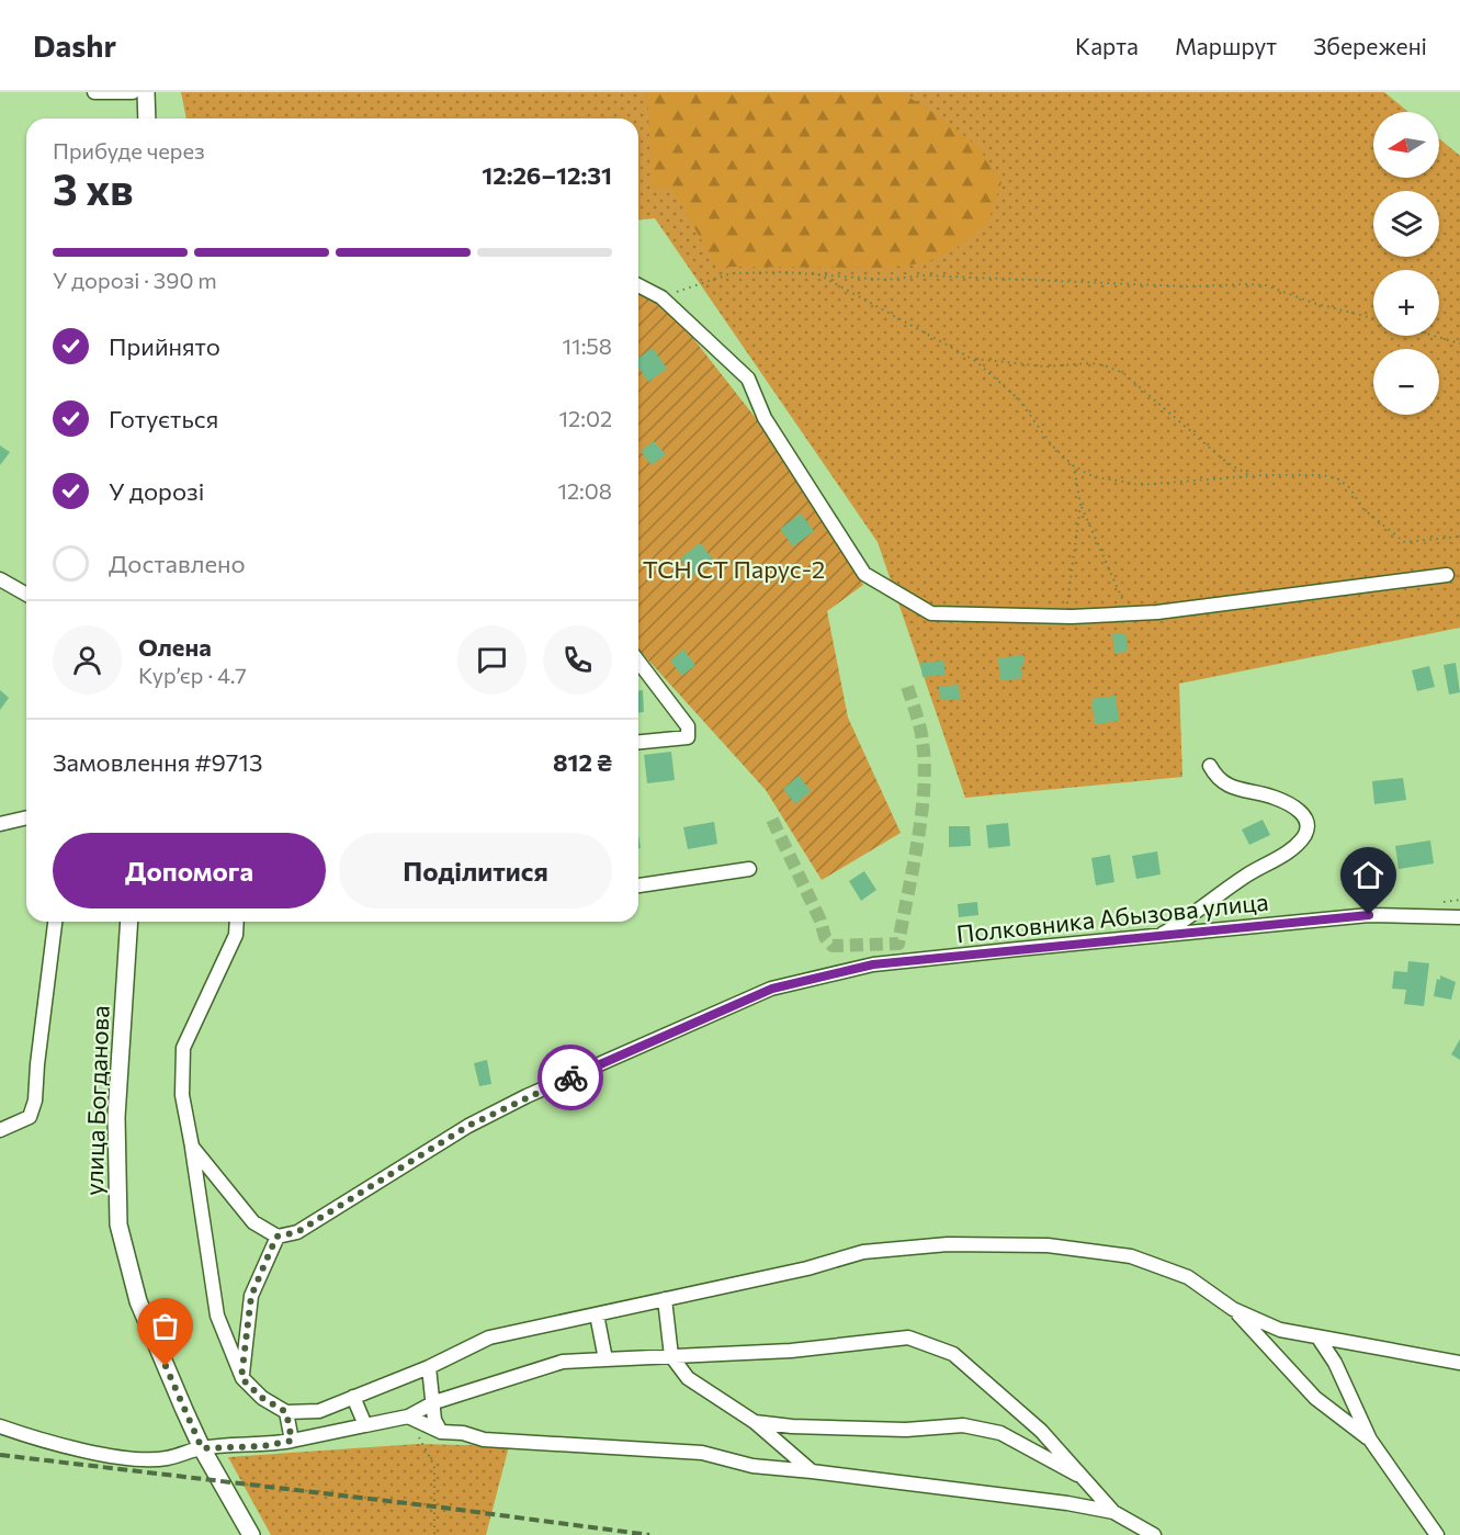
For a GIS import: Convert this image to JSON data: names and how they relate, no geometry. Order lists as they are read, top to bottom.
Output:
{
  "streets": {
    "main road": ["улица Богданова"],
    "street": ["Полковника Абызова улица"]
  },
  "parks": ["ТСН СТ Парус-2"],
  "north": "left",
  "page": {
    "header": "Dashr",
    "nav": ["Карта", "Маршрут", "Збережені"],
    "map_buttons": ["+", "−"],
    "heading": ["3 хв", "Прибуде через", "12:26–12:31"],
    "panel": [
      "Олена",
      "Кур’єр · 4.7",
      "Замовлення #9713",
      "812 ₴"
    ],
    "bar": "У дорозі · 390 m",
    "list": [
      ["Прийнято", "11:58"],
      ["Готується", "12:02"],
      ["У дорозі", "12:08"],
      "Доставлено"
    ],
    "buttons": ["Допомога", "Поділитися"]
  }
}
